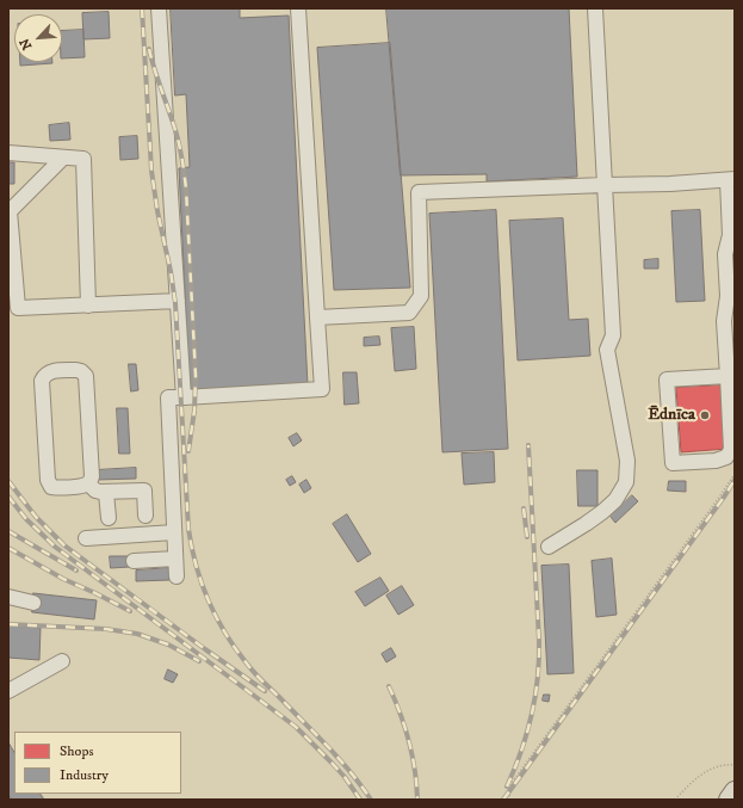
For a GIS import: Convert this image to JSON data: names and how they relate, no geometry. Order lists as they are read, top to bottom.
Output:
{
  "places": ["Ēdnīca"],
  "legend": ["Shops", "Industry"],
  "north": "bottom left"
}
